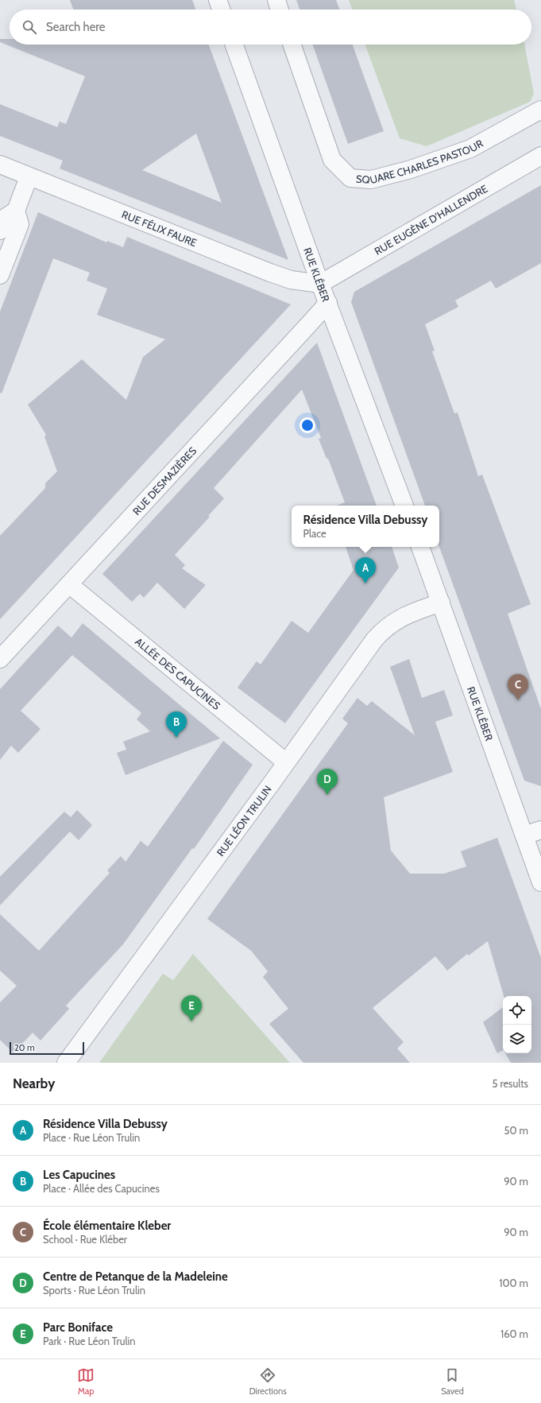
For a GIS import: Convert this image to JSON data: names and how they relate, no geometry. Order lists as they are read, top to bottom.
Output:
{
  "streets": {
    "street": [
      "SQUARE CHARLES PASTOUR",
      "RUE EUGÈNE D'HALLENDRE",
      "RUE FÉLIX FAURE",
      "RUE KLÉBER",
      "RUE DESMAZIÈRES",
      "ALLÉE DES CAPUCINES",
      "RUE LÉON TRULIN"
    ]
  },
  "crossings": [
    ["RUE EUGÈNE D'HALLENDRE", "RUE FÉLIX FAURE"],
    ["RUE EUGÈNE D'HALLENDRE", "RUE KLÉBER"],
    ["RUE FÉLIX FAURE", "RUE KLÉBER"],
    ["RUE KLÉBER", "RUE DESMAZIÈRES"],
    ["RUE KLÉBER", "RUE LÉON TRULIN"],
    ["RUE DESMAZIÈRES", "ALLÉE DES CAPUCINES"],
    ["ALLÉE DES CAPUCINES", "RUE LÉON TRULIN"]
  ],
  "scale_bar": "20 m",
  "page": {
    "search": "Search here",
    "popup": ["Résidence Villa Debussy", "Place"],
    "pins": [
      "A",
      "C",
      "B",
      "D",
      "E"
    ],
    "scale": "20 m",
    "heading": ["Nearby", "5 results"],
    "list": [
      {
        "mark": "A",
        "name": "Résidence Villa Debussy",
        "note": "Place · Rue Léon Trulin",
        "value": "50 m"
      },
      {
        "mark": "B",
        "name": "Les Capucines",
        "note": "Place · Allée des Capucines",
        "value": "90 m"
      },
      {
        "mark": "C",
        "name": "École élémentaire Kleber",
        "note": "School · Rue Kléber",
        "value": "90 m"
      },
      {
        "mark": "D",
        "name": "Centre de Petanque de la Madeleine",
        "note": "Sports · Rue Léon Trulin",
        "value": "100 m"
      },
      {
        "mark": "E",
        "name": "Parc Boniface",
        "note": "Park · Rue Léon Trulin",
        "value": "160 m"
      }
    ],
    "nav": ["Map", "Directions", "Saved"]
  }
}
